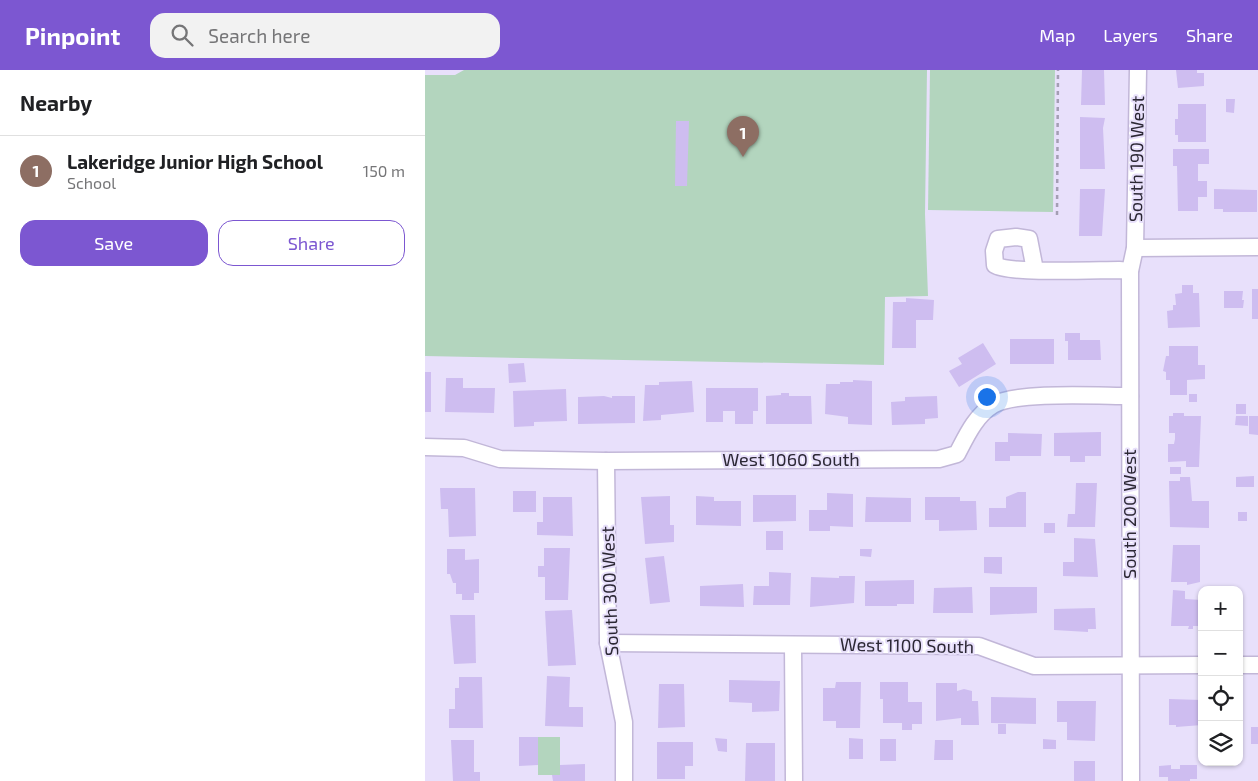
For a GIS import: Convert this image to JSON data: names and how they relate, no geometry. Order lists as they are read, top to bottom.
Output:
{
  "streets": {
    "street": [
      "South 190 West",
      "West 1060 South",
      "South 200 West",
      "South 300 West",
      "West 1100 South"
    ]
  },
  "crossings": [
    ["South 190 West", "South 200 West"],
    ["West 1060 South", "South 200 West"],
    ["West 1060 South", "South 300 West"],
    ["South 200 West", "West 1100 South"],
    ["South 300 West", "West 1100 South"]
  ],
  "page": {
    "header": "Pinpoint",
    "search": "Search here",
    "nav": ["Map", "Layers", "Share"],
    "heading": "Nearby",
    "pins": "1",
    "list": [
      {
        "mark": "1",
        "name": "Lakeridge Junior High School",
        "note": "School",
        "value": "150 m"
      }
    ],
    "buttons": ["Save", "Share"],
    "map_buttons": ["+", "−"]
  }
}
